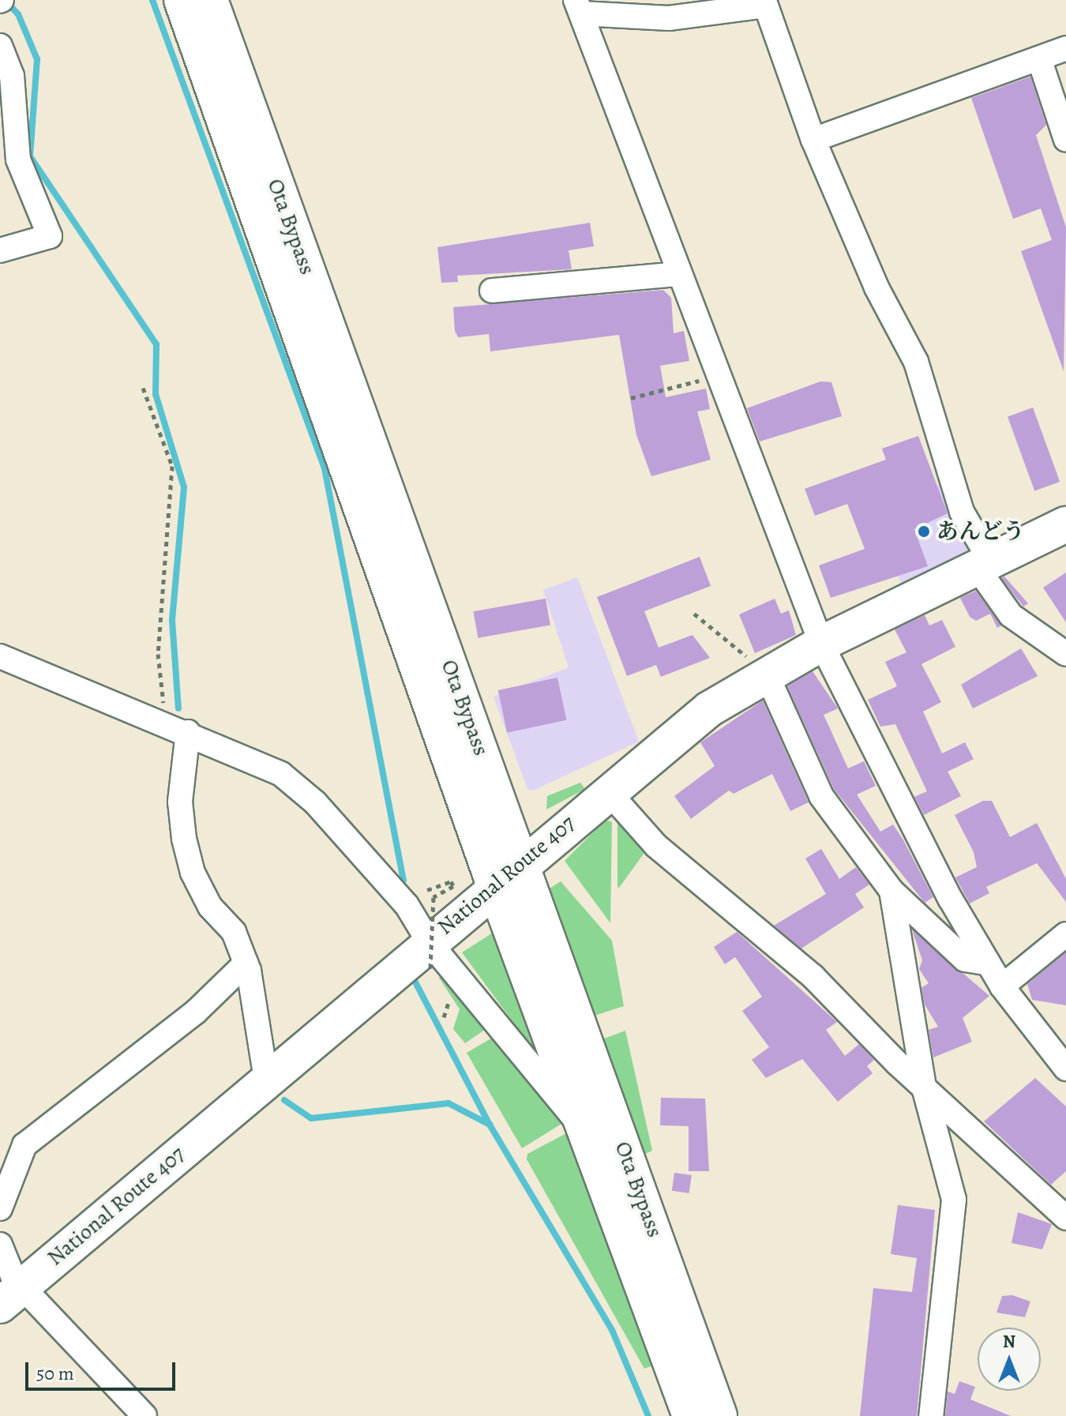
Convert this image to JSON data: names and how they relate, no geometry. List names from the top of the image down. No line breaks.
{"streets":{"highway":["Ota Bypass","National Route 407"]},"crossings":[["Ota Bypass","National Route 407"]],"places":["あんどう"],"scale_bar":"50 m","north":"top"}
